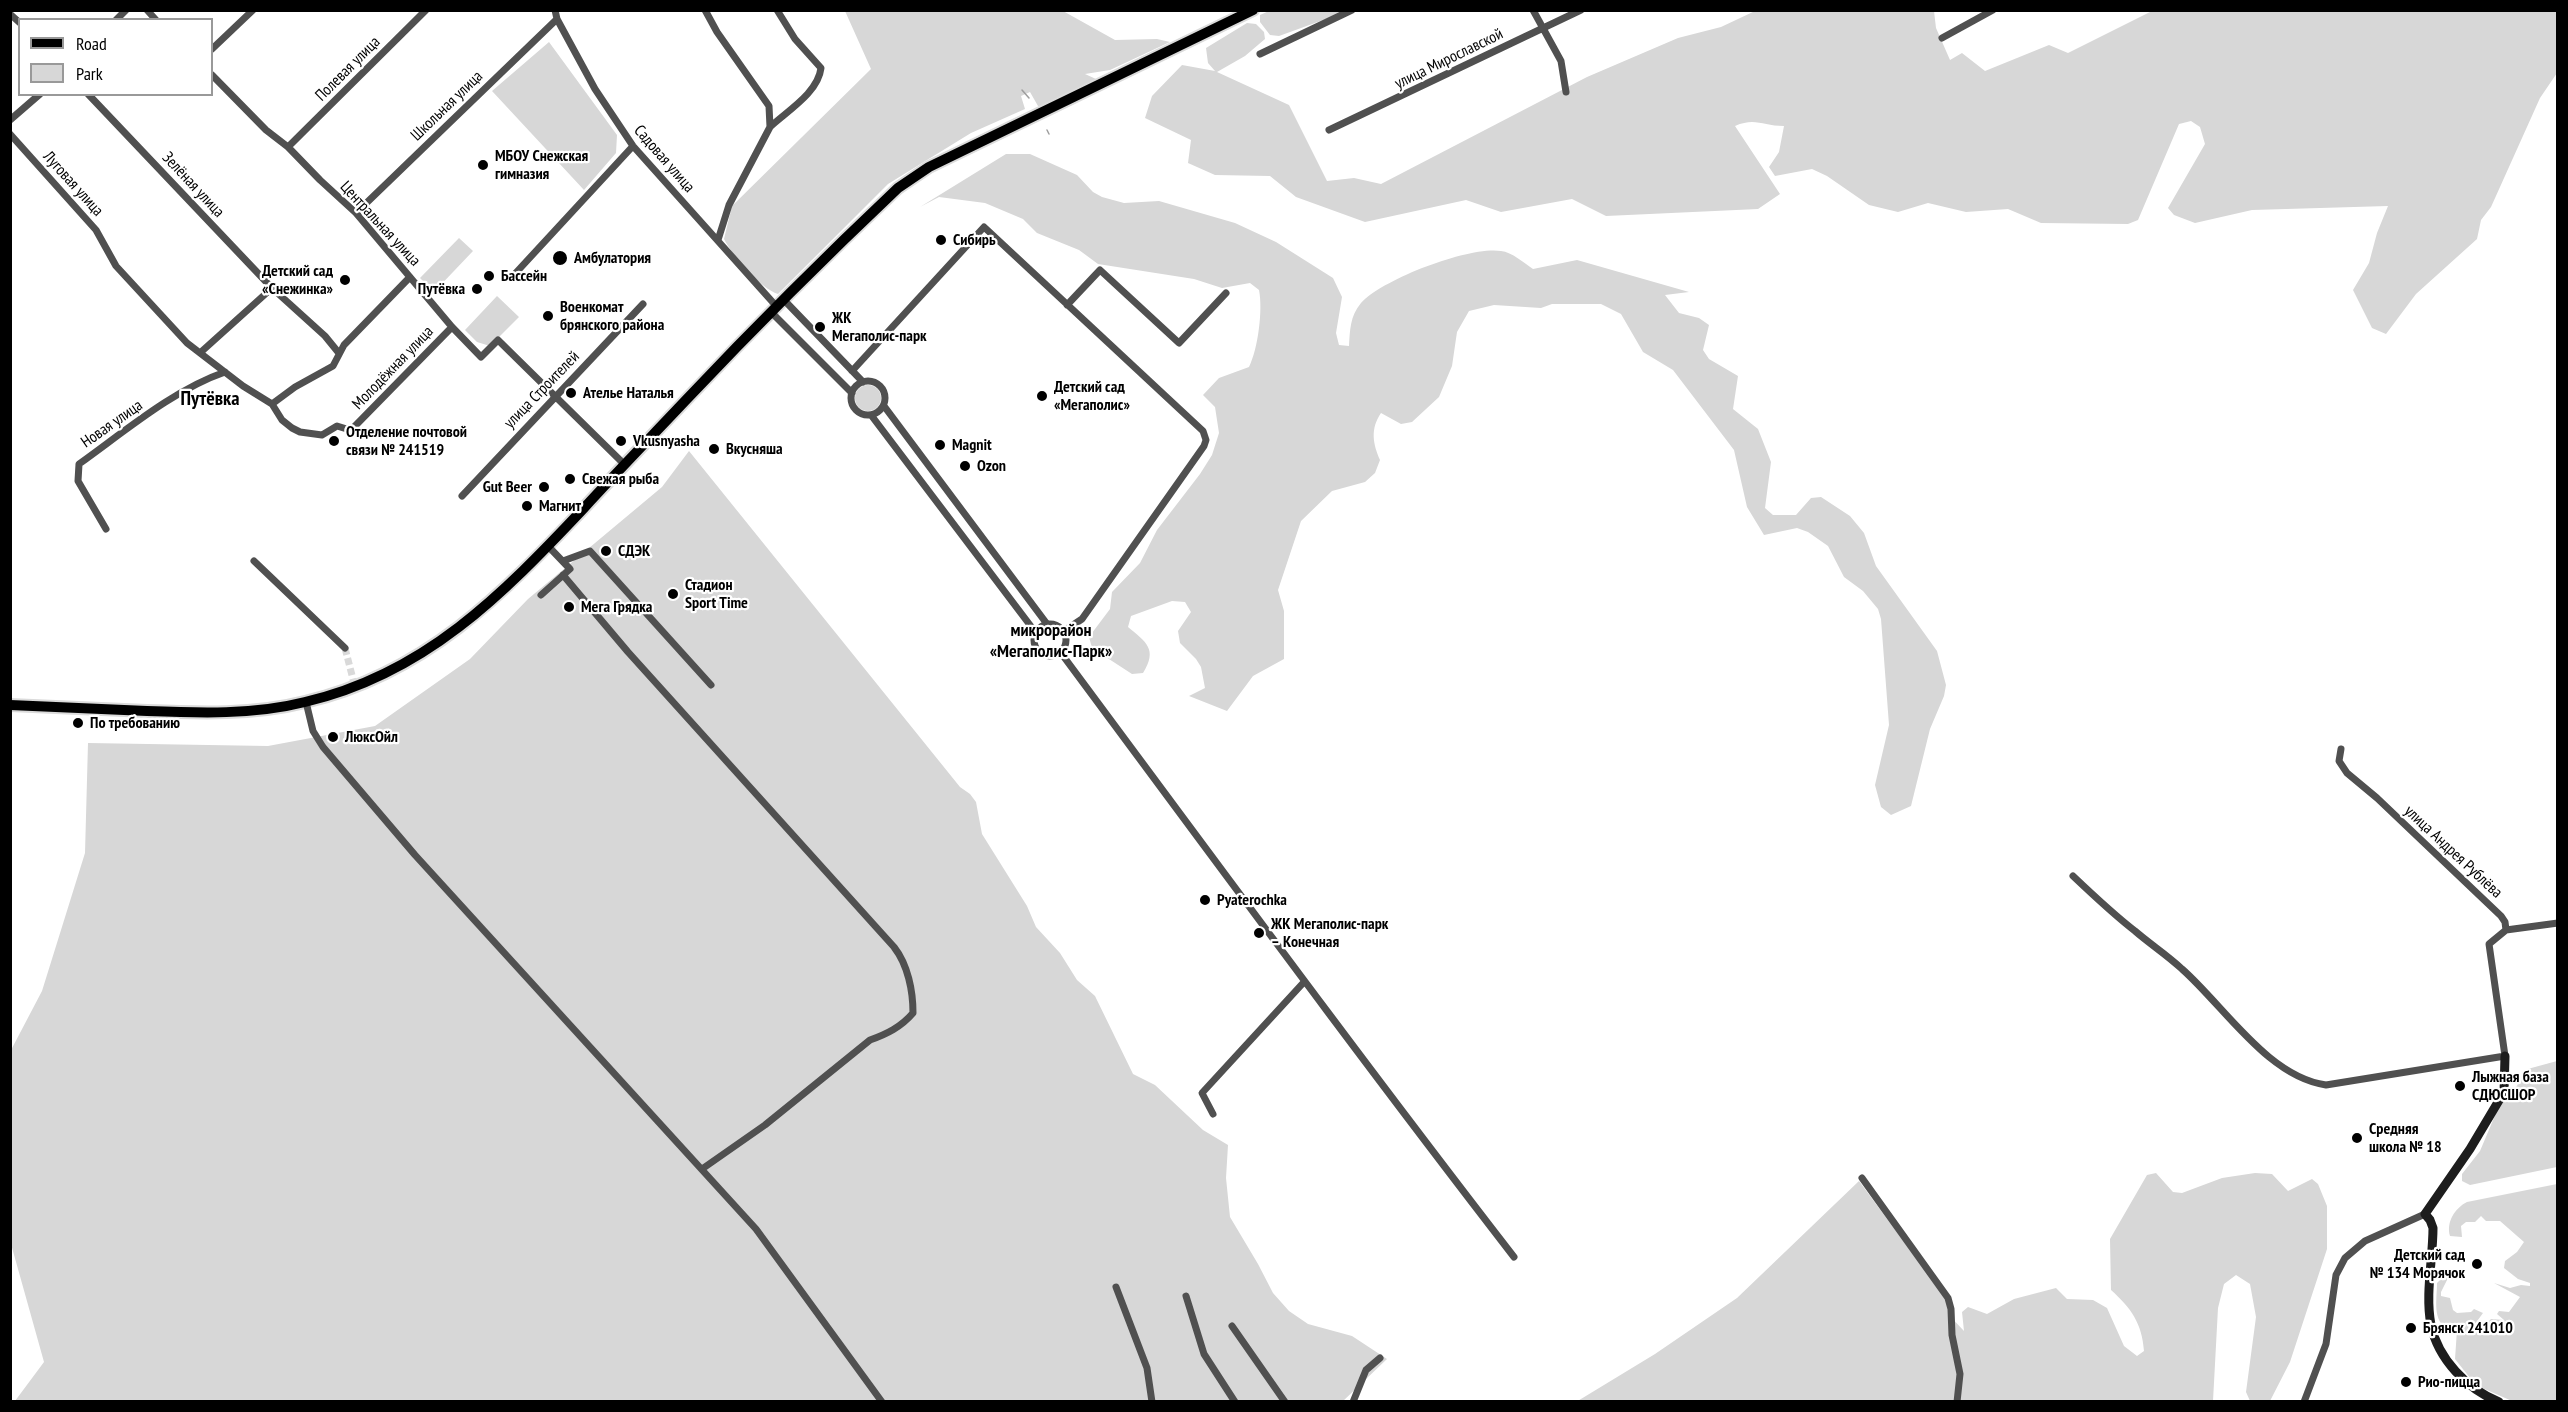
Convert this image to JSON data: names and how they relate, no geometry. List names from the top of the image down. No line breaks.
{"streets":{"street":["улица Мирославской","Полевая улица","Школьная улица","Садовая улица","Луговая улица","Зелёная улица","Центральная улица","Молодёжная улица","улица Строителей","Новая улица","улица Андрея Рублёва"]},"crossings":[["Полевая улица","Центральная улица"],["Школьная улица","Садовая улица"],["Школьная улица","Центральная улица"],["Луговая улица","Молодёжная улица"],["Луговая улица","Новая улица"],["Центральная улица","Молодёжная улица"],["Центральная улица","улица Строителей"]],"districts":["Путёвка","микрорайон «Мегаполис-Парк»"],"places":["МБОУ Снежская гимназия","Сибирь","Амбулатория","Бассейн","Детский сад «Снежинка»","Путёвка","Военкомат брянского района","ЖК Мегаполис-парк","Ателье Наталья","Детский сад «Мегаполис»","Отделение почтовой связи № 241519","Vkusnyasha","Magnit","Вкусняша","Ozon","Свежая рыба","Gut Beer","Магнит","СДЭК","Стадион Sport Time","Мега Грядка","По требованию","ЛюксОйл","Pyaterochka","ЖК Мегаполис-парк – Конечная","Лыжная база СДЮСШОР","Средняя школа № 18","Детский сад № 134 Морячок","Брянск 241010","Рио-пицца"],"legend":["Road","Park"]}
